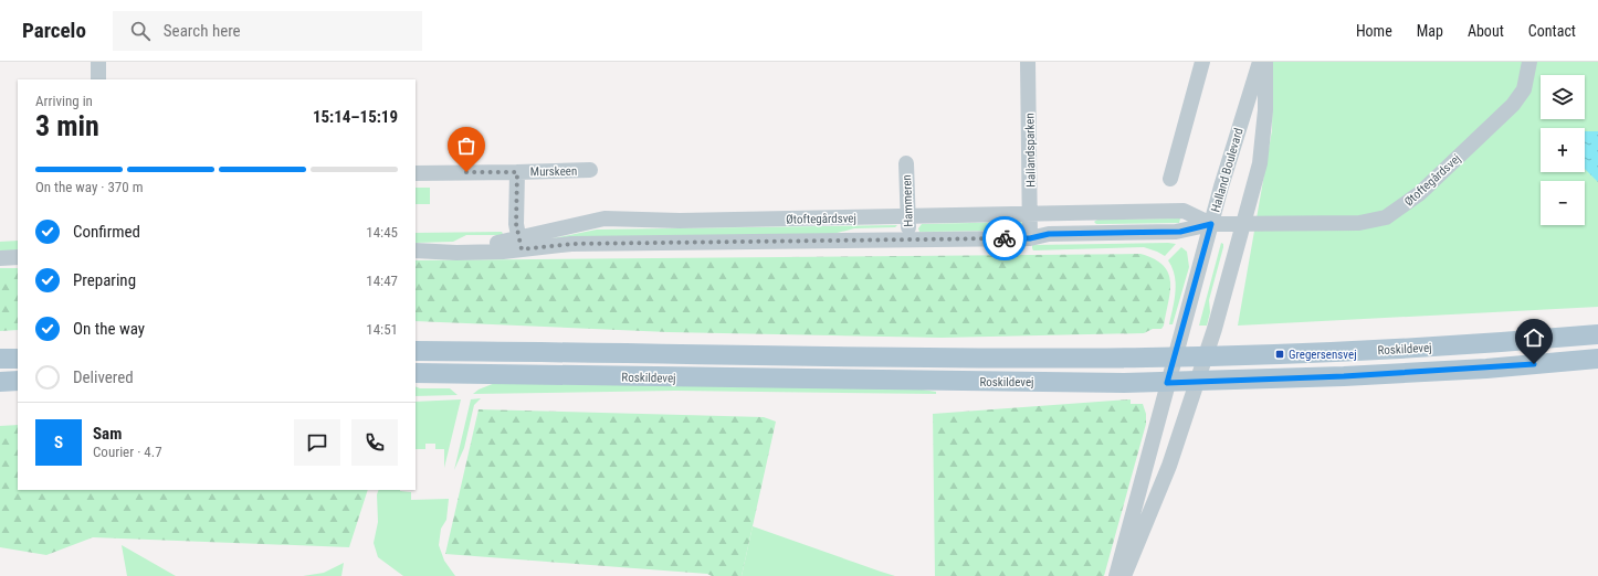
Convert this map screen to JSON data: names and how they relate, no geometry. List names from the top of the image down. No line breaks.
{"streets":{"main road":["Roskildevej"],"street":["Hallandsparken","Halland Boulevard","Murskeen","Øtoftegårdsvej","Hammeren"]},"crossings":[["Hallandsparken","Øtoftegårdsvej"],["Halland Boulevard","Øtoftegårdsvej"],["Halland Boulevard","Roskildevej"],["Murskeen","Øtoftegårdsvej"],["Øtoftegårdsvej","Hammeren"]],"places":{"transit":["Gregersensvej"]},"page":{"header":"Parcelo","search":"Search here","nav":["Home","Map","About","Contact"],"map_buttons":["+","−"],"heading":["3 min","Arriving in","15:14–15:19"],"panel":["Sam","Courier · 4.7"],"bar":"On the way · 370 m","list":[["Confirmed","14:45"],["Preparing","14:47"],["On the way","14:51"],"Delivered"],"round":"S"}}
